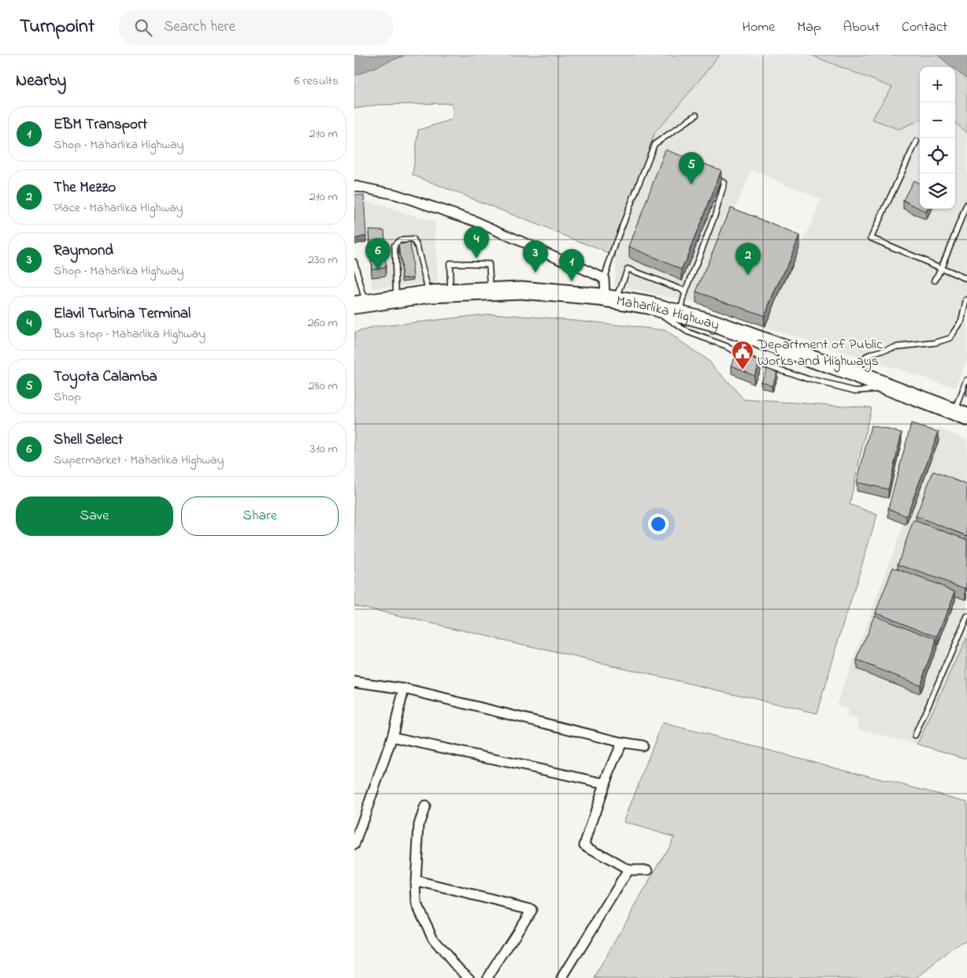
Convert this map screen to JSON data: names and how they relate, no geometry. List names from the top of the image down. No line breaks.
{"streets":{"highway":["Maharlika Highway"]},"places":{"public building":["Department of Public Works and Highways"]},"page":{"header":"Turnpoint","search":"Search here","nav":["Home","Map","About","Contact"],"heading":["Nearby","6 results"],"map_buttons":["+","−"],"list":[{"mark":"1","name":"EBM Transport","note":"Shop · Maharlika Highway","value":"210 m"},{"mark":"2","name":"The Mezzo","note":"Place · Maharlika Highway","value":"210 m"},{"mark":"3","name":"Raymond","note":"Shop · Maharlika Highway","value":"230 m"},{"mark":"4","name":"Elavil Turbina Terminal","note":"Bus stop · Maharlika Highway","value":"260 m"},{"mark":"5","name":"Toyota Calamba","note":"Shop","value":"280 m"},{"mark":"6","name":"Shell Select","note":"Supermarket · Maharlika Highway","value":"310 m"}],"pins":["5","4","6","3","2","1"],"buttons":["Save","Share"]}}
